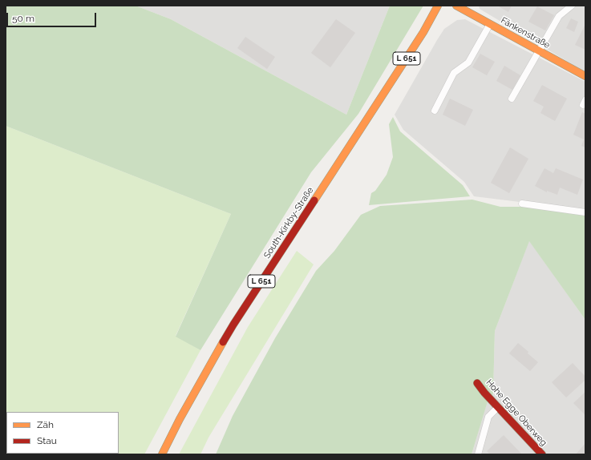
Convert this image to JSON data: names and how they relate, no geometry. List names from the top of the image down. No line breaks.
{"streets":{"main road":["Fänkenstraße","L 651","South-Kirkby-Straße","Hohe Egge Oberweg"]},"legend":["Zäh","Stau"],"scale_bar":"50 m"}
